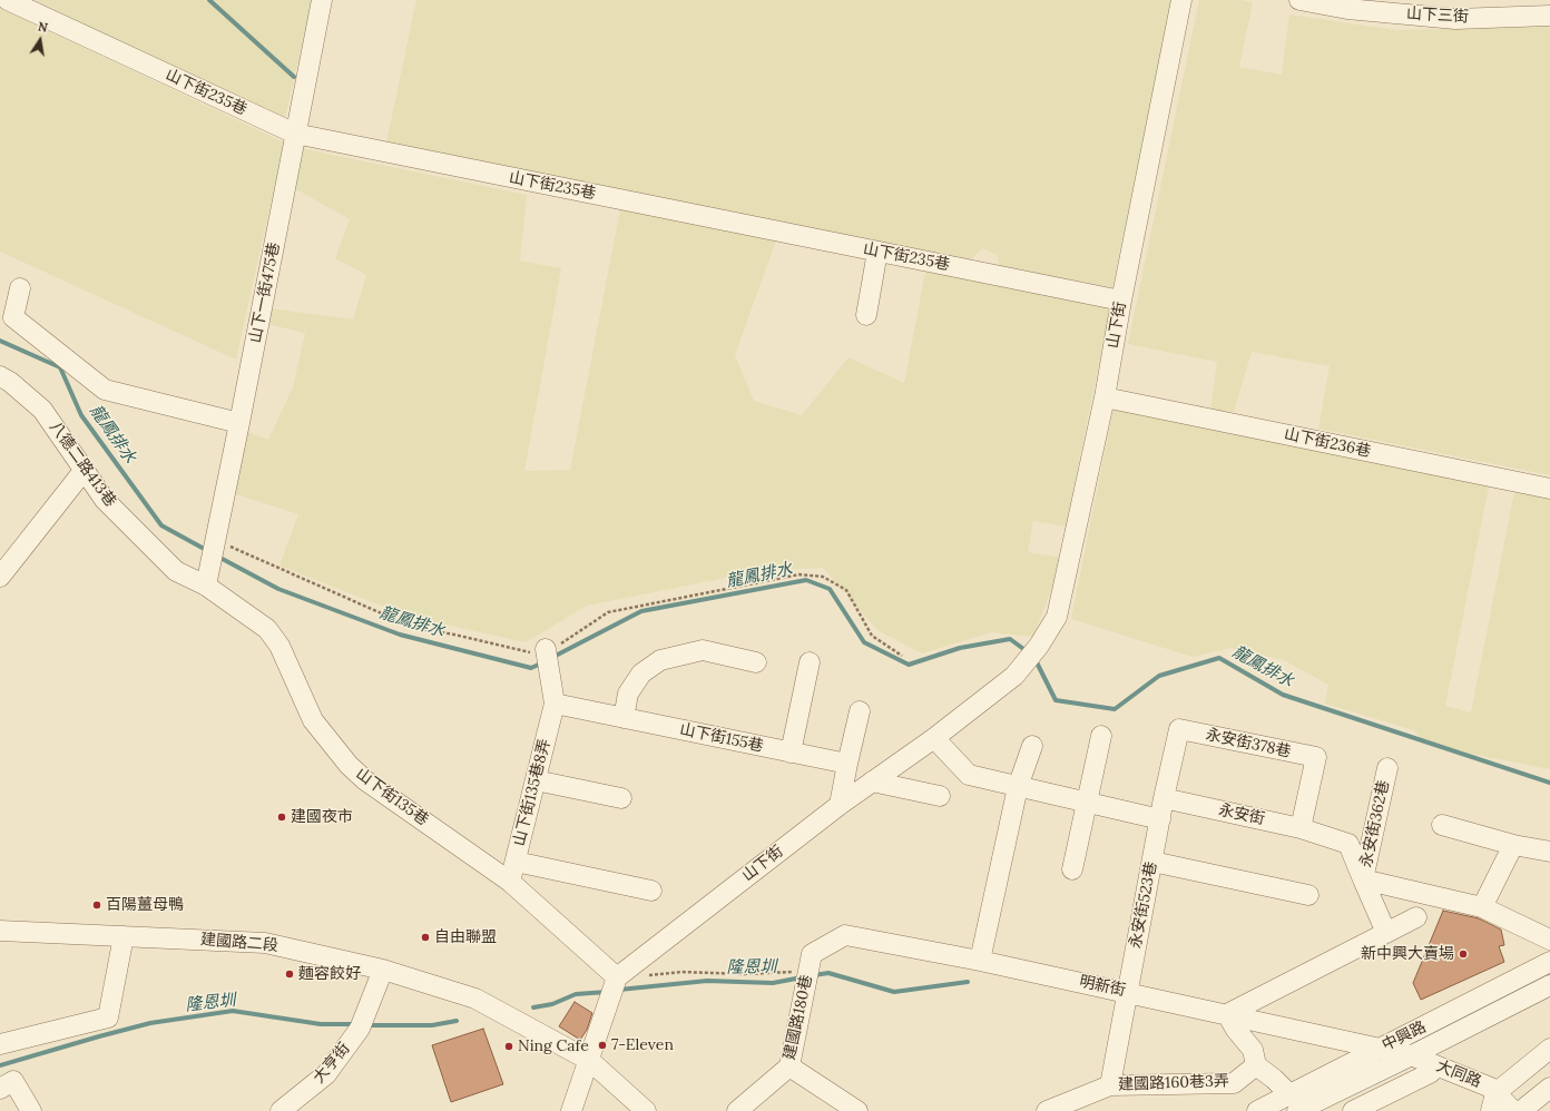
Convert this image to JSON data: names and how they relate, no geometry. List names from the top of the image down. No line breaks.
{"streets":{"street":["山下三街","山下街235巷","山下一街475巷","山下街","山下街236巷","八德二路413巷","山下街155巷","永安街378巷","山下街135巷8弄","山下街135巷","永安街","永安街362巷","永安街523巷","建國路二段","明新街","建國路180巷","中興路","大亨街","大同路","建國路160巷3弄"]},"crossings":[["山下街235巷","山下一街475巷"],["山下街235巷","山下街"],["山下一街475巷","八德二路413巷"],["山下一街475巷","山下街135巷"],["山下街","山下街236巷"],["山下街","山下街135巷"],["八德二路413巷","山下街135巷"],["山下街155巷","山下街135巷8弄"],["永安街378巷","永安街"],["山下街135巷8弄","山下街135巷"],["永安街","永安街362巷"],["永安街523巷","明新街"],["永安街523巷","建國路160巷3弄"],["建國路二段","大亨街"],["明新街","建國路180巷"],["明新街","中興路"],["明新街","大同路"],["中興路","大同路"]],"water":["龍鳳排水","隆恩圳"],"places":["建國夜市","百陽薑母鴨","自由聯盟","新中興大賣場","麵容餃好","7-Eleven","Ning Cafe"],"north":"top"}
